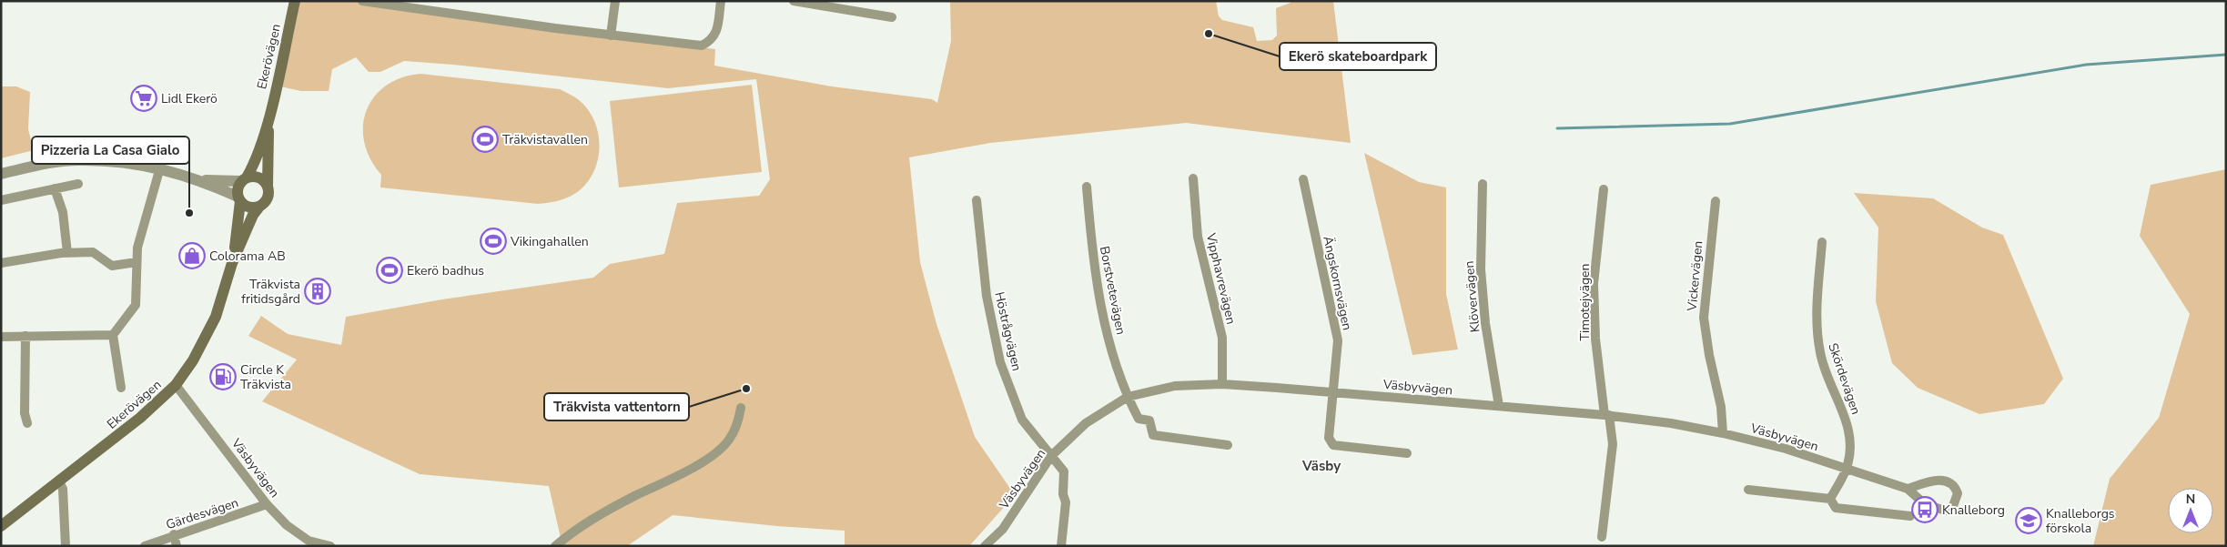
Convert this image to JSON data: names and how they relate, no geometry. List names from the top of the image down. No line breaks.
{"streets":{"main road":["Ekerövägen"],"street":["Vickervägen","Vipphavrevägen","Ängskornsvägen","Borstvetevägen","Klövervägen","Timotejvägen","Höstrågvägen","Skördevägen","Väsbyvägen","Gärdesvägen"]},"crossings":[["Ekerövägen","Väsbyvägen"],["Vickervägen","Väsbyvägen"],["Vipphavrevägen","Väsbyvägen"],["Ängskornsvägen","Väsbyvägen"],["Borstvetevägen","Väsbyvägen"],["Klövervägen","Väsbyvägen"],["Timotejvägen","Väsbyvägen"],["Höstrågvägen","Väsbyvägen"],["Skördevägen","Väsbyvägen"],["Väsbyvägen","Gärdesvägen"]],"districts":["Väsby"],"places":{"other":["Ekerö skateboardpark","Pizzeria La Casa Gialo","Träkvista vattentorn"],"supermarket":["Lidl Ekerö"],"sports":["Träkvistavallen","Vikingahallen","Ekerö badhus"],"shop":["Colorama AB"],"building":["Träkvista fritidsgård"],"fuel station":["Circle K Träkvista"],"bus stop":["Knalleborg"],"school or university":["Knalleborgs förskola"]},"north":"top"}
